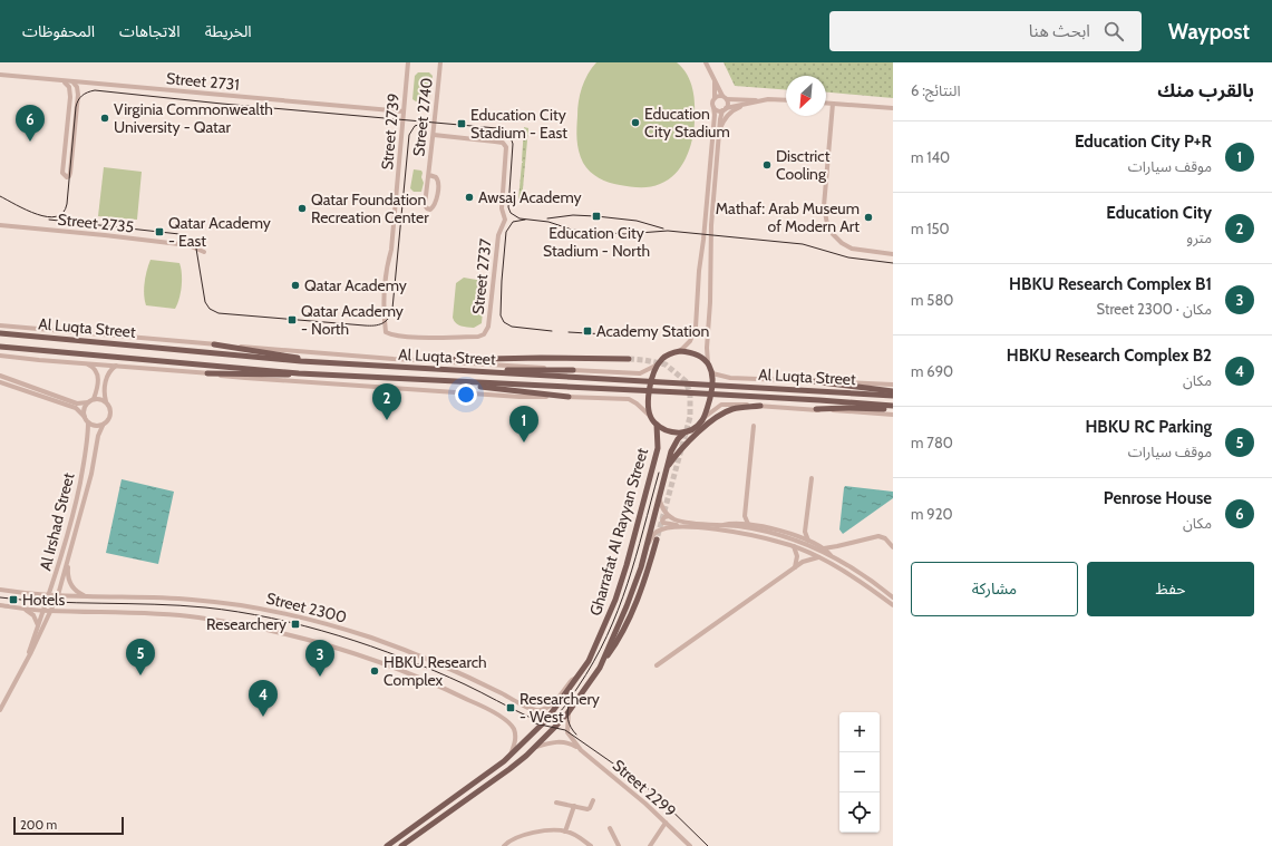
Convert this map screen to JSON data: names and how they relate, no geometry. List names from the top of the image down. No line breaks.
{"streets":{"main road":["Al Luqta Street","Gharrafat Al Rayyan Street"],"street":["Street 2731","Street 2740","Street 2739","Street 2735","Street 2737","Al Irshad Street","Street 2300","Street 2299"]},"crossings":[["Street 2731","Street 2739"],["Street 2740","Street 2737"],["Street 2739","Street 2737"],["Al Irshad Street","Street 2300"],["Gharrafat Al Rayyan Street","Street 2300"],["Gharrafat Al Rayyan Street","Street 2299"]],"places":{"other":["Virginia Commonwealth University - Qatar","Education City Stadium","Disctrict Cooling","Awsaj Academy","Qatar Foundation Recreation Center","Mathaf: Arab Museum of Modern Art","Qatar Academy","HBKU Research Complex"],"transit":["Education City Stadium - East","Education City Stadium - North","Qatar Academy - East","Qatar Academy - North","Academy Station","Hotels","Researchery","Researchery - West"]},"scale_bar":"200 m","north":"bottom left","page":{"header":"Waypost","search":"ابحث هنا","nav":["الخريطة","الاتجاهات","المحفوظات"],"heading":["بالقرب منك","النتائج: 6"],"pins":["6","2","1","5","3","4"],"list":[{"mark":"1","name":"Education City P+R","note":"موقف سيارات","value":"140 m"},{"mark":"2","name":"Education City","note":"مترو","value":"150 m"},{"mark":"3","name":"HBKU Research Complex B1","note":"مكان · Street 2300","value":"580 m"},{"mark":"4","name":"HBKU Research Complex B2","note":"مكان","value":"690 m"},{"mark":"5","name":"HBKU RC Parking","note":"موقف سيارات","value":"780 m"},{"mark":"6","name":"Penrose House","note":"مكان","value":"920 m"}],"buttons":["حفظ","مشاركة"],"map_buttons":["+","−"],"scale":"200 m"}}
